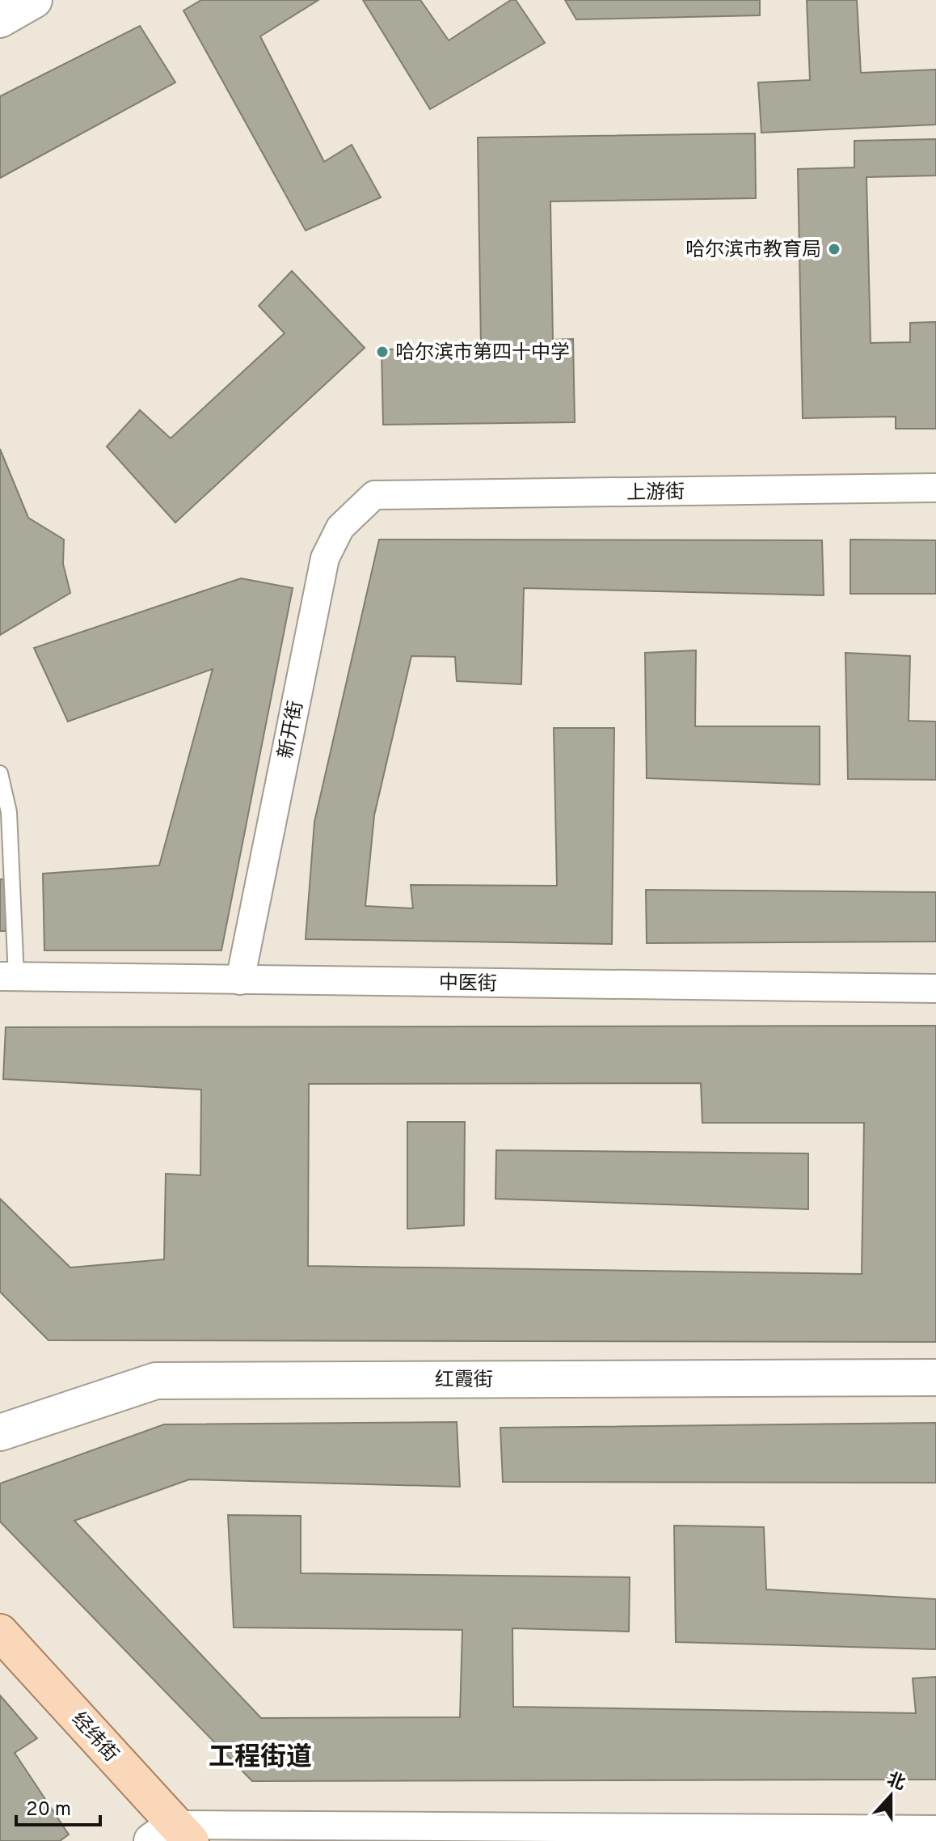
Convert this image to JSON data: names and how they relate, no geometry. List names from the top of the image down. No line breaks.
{"streets":{"main road":["红霞街","经纬街"],"street":["上游街","新开街","中医街"]},"crossings":[["上游街","新开街"],["新开街","中医街"]],"districts":["工程街道"],"places":["哈尔滨市教育局","哈尔滨市第四十中学"],"scale_bar":"20 m","north":"top"}
